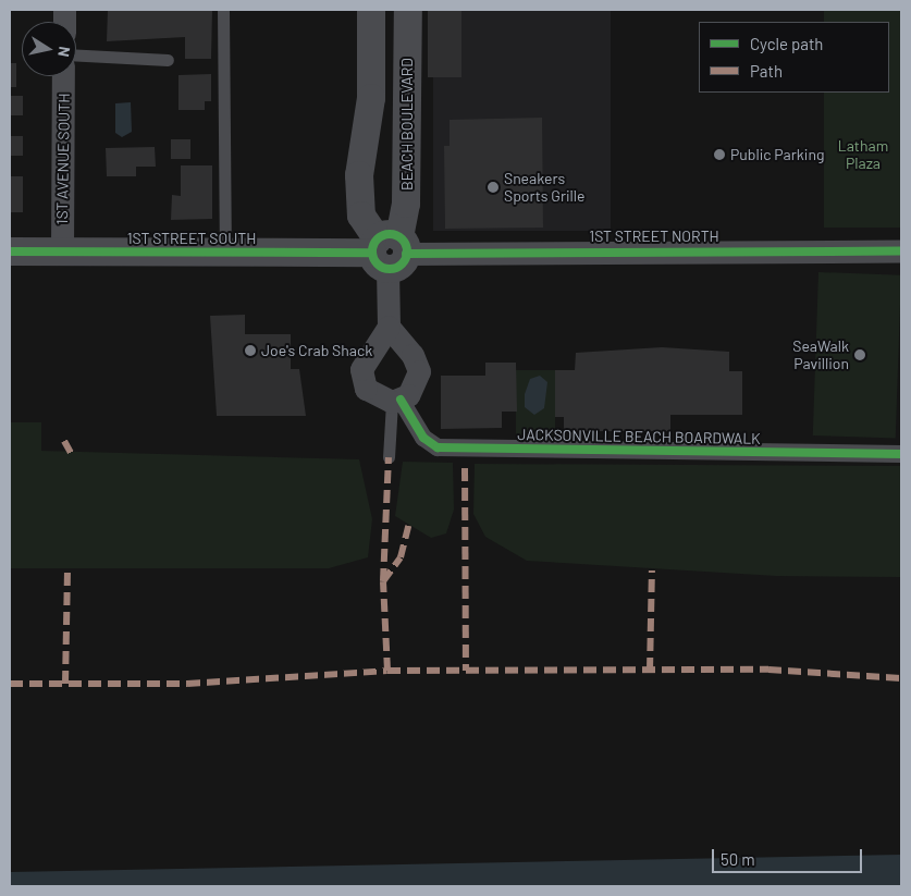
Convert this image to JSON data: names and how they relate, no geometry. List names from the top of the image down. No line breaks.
{"streets":{"street":["BEACH BOULEVARD","1ST AVENUE SOUTH","1ST STREET NORTH","1ST STREET SOUTH","JACKSONVILLE BEACH BOARDWALK"]},"crossings":[["BEACH BOULEVARD","1ST STREET NORTH"],["BEACH BOULEVARD","1ST STREET SOUTH"],["1ST AVENUE SOUTH","1ST STREET SOUTH"],["1ST STREET NORTH","1ST STREET SOUTH"]],"parks":["Latham Plaza"],"places":["Public Parking","Sneakers Sports Grille","Joe's Crab Shack","SeaWalk Pavillion"],"legend":["Cycle path","Path"],"scale_bar":"50 m","north":"right"}
